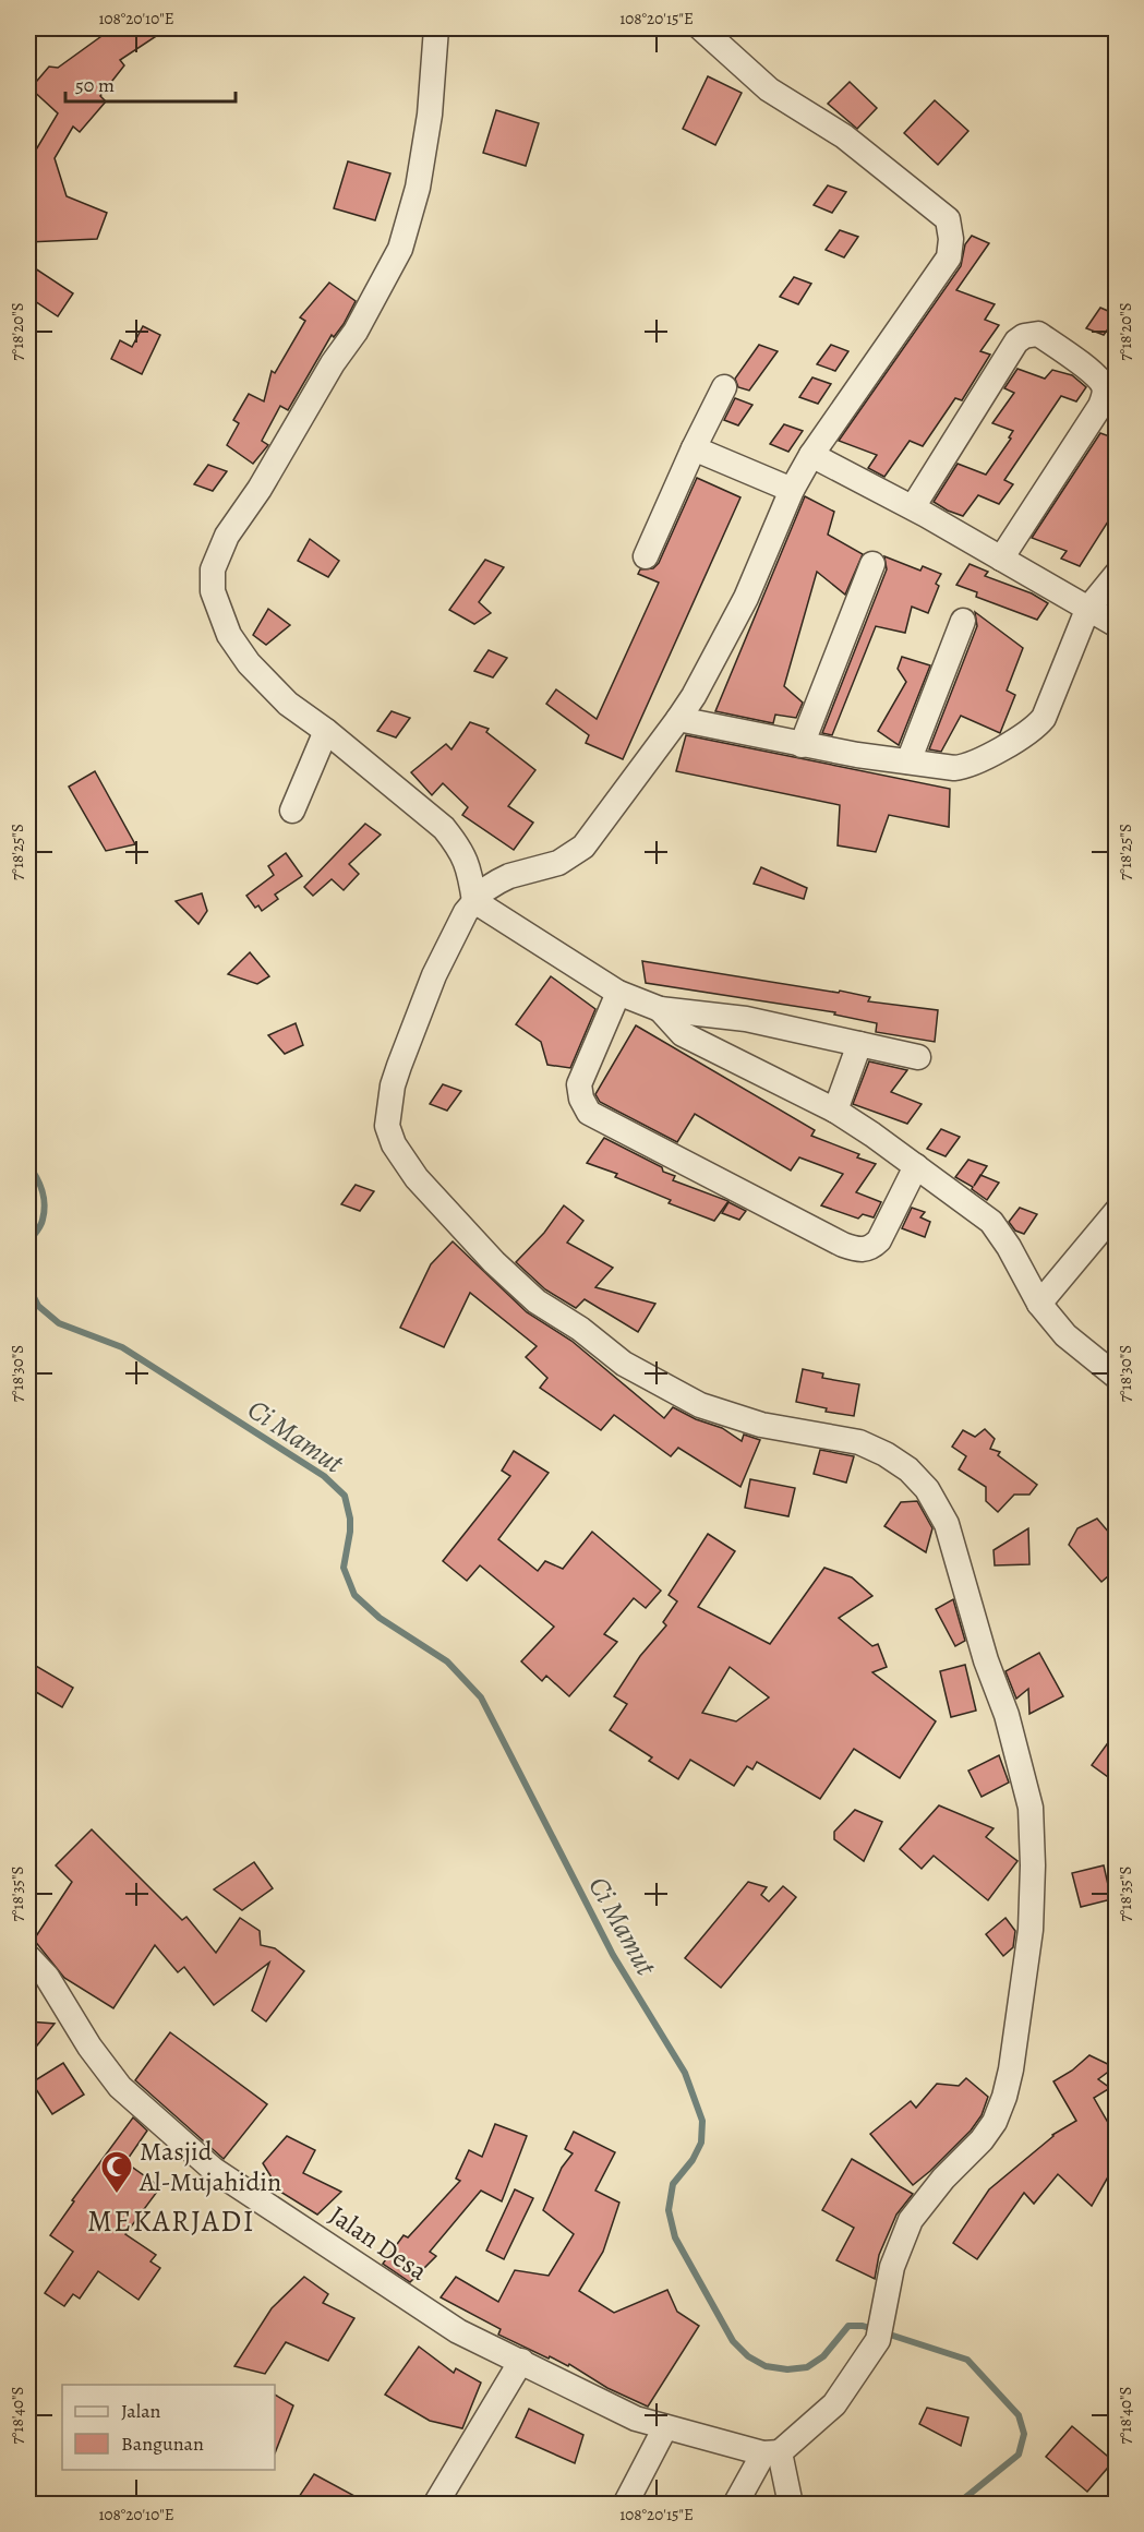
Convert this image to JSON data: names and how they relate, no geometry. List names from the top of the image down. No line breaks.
{"streets":{"street":["Jalan Desa"]},"districts":["MEKARJADI"],"water":["Ci Mamut"],"places":{"mosque":["Masjid Al-Mujahidin"]},"legend":["Jalan","Bangunan"],"scale_bar":"50 m","coordinates":["108°20'10\"E","108°20'15\"E","7°18'20\"S","7°18'25\"S","7°18'30\"S","7°18'35\"S","7°18'40\"S"]}
